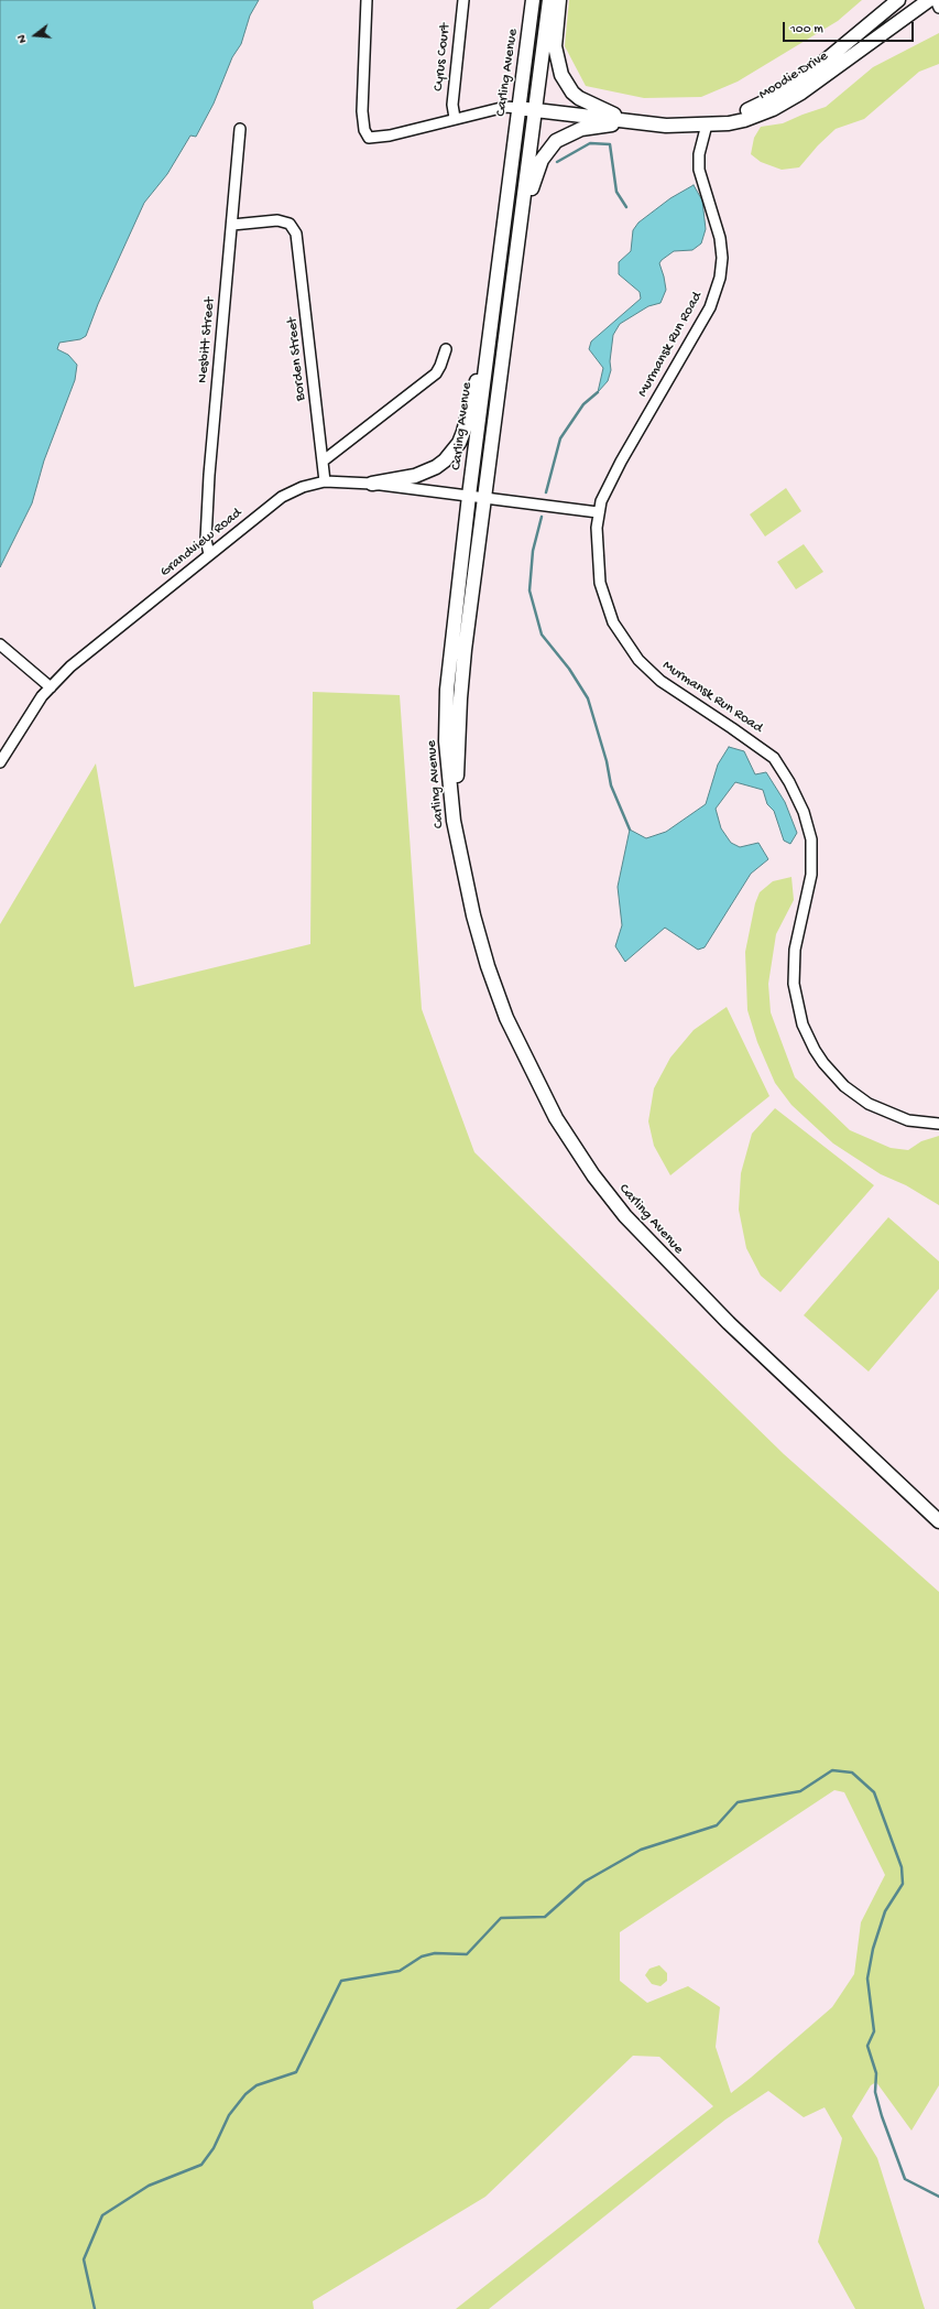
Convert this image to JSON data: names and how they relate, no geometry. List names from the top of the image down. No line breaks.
{"streets":{"main road":["Carling Avenue","Moodie Drive"],"street":["Cyrus Court","Nesbitt Street","Murmansk Run Road","Borden Street","Grandview Road"]},"crossings":[["Carling Avenue","Moodie Drive"],["Carling Avenue","Grandview Road"],["Moodie Drive","Murmansk Run Road"],["Nesbitt Street","Borden Street"],["Nesbitt Street","Grandview Road"],["Murmansk Run Road","Grandview Road"],["Borden Street","Grandview Road"]],"scale_bar":"100 m","north":"left"}
